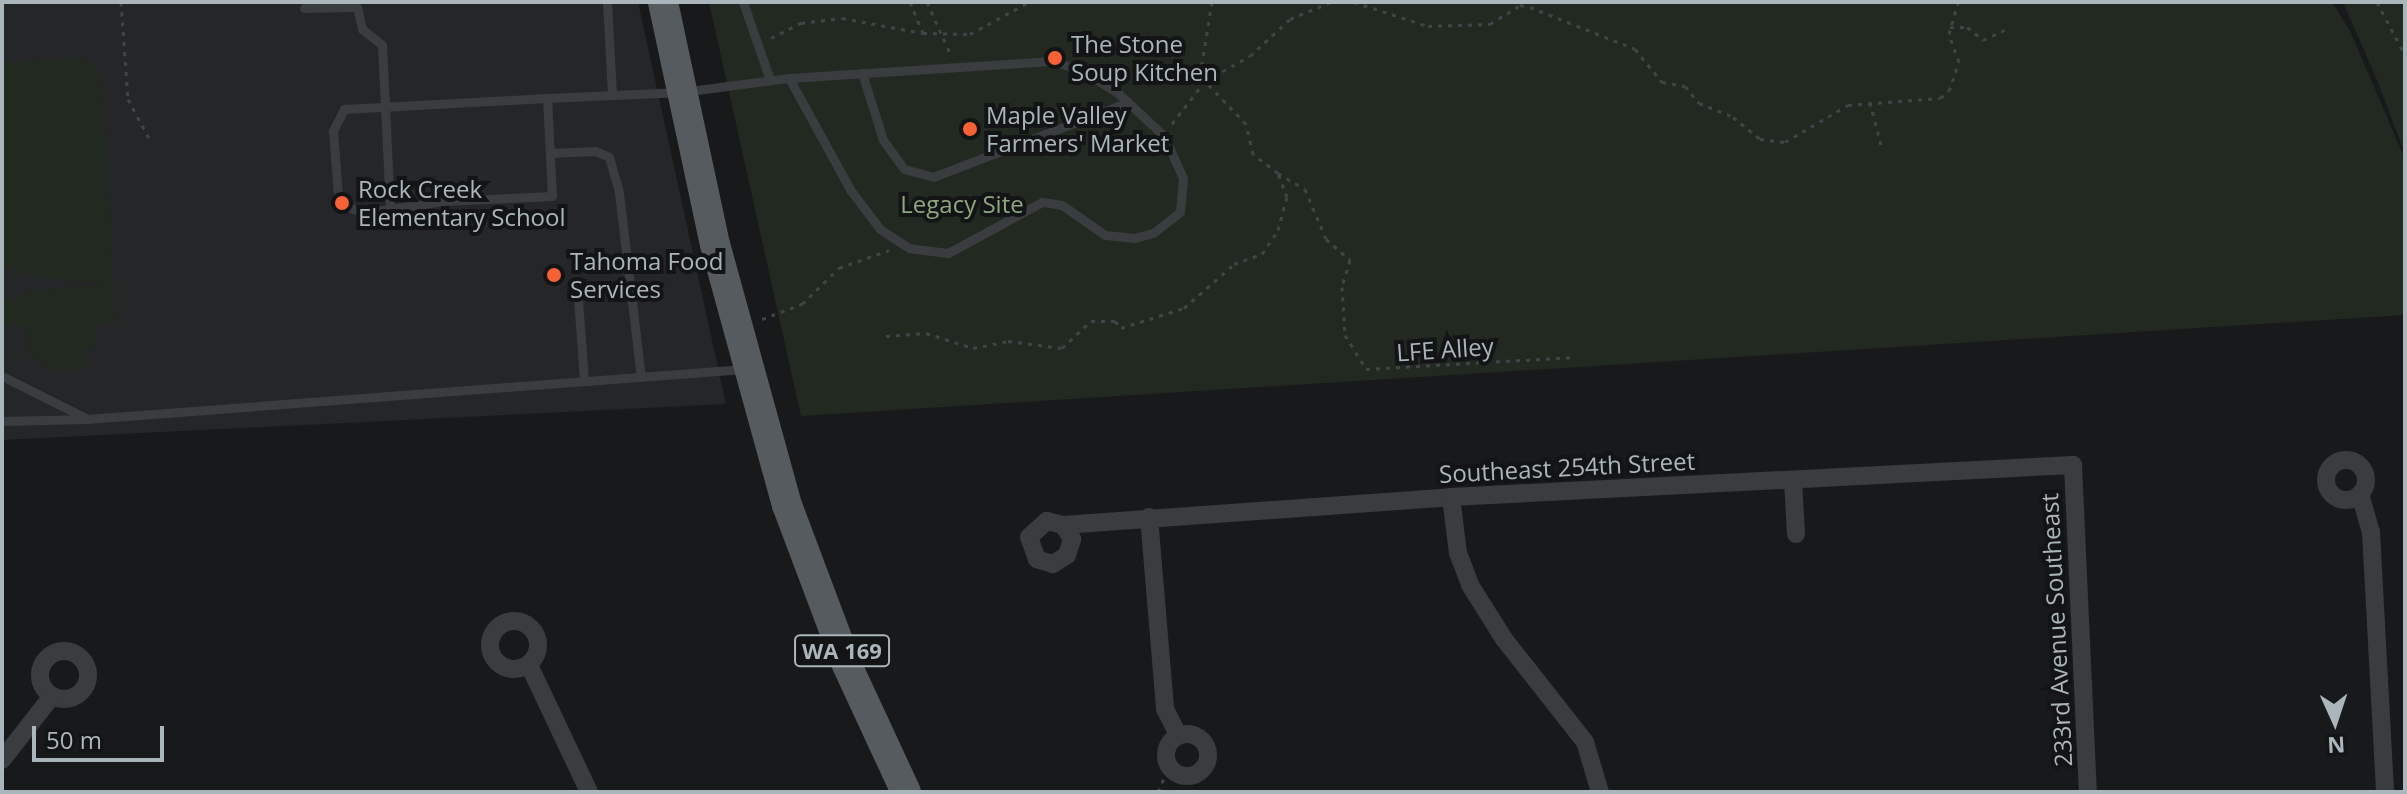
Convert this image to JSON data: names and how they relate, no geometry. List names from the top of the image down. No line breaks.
{"streets":{"main road":["WA 169"],"street":["Southeast 254th Street","233rd Avenue Southeast"],"path":["LFE Alley"]},"crossings":[["Southeast 254th Street","233rd Avenue Southeast"]],"parks":["Legacy Site"],"places":["The Stone Soup Kitchen","Maple Valley Farmers' Market","Rock Creek Elementary School","Tahoma Food Services"],"scale_bar":"50 m","north":"bottom"}
